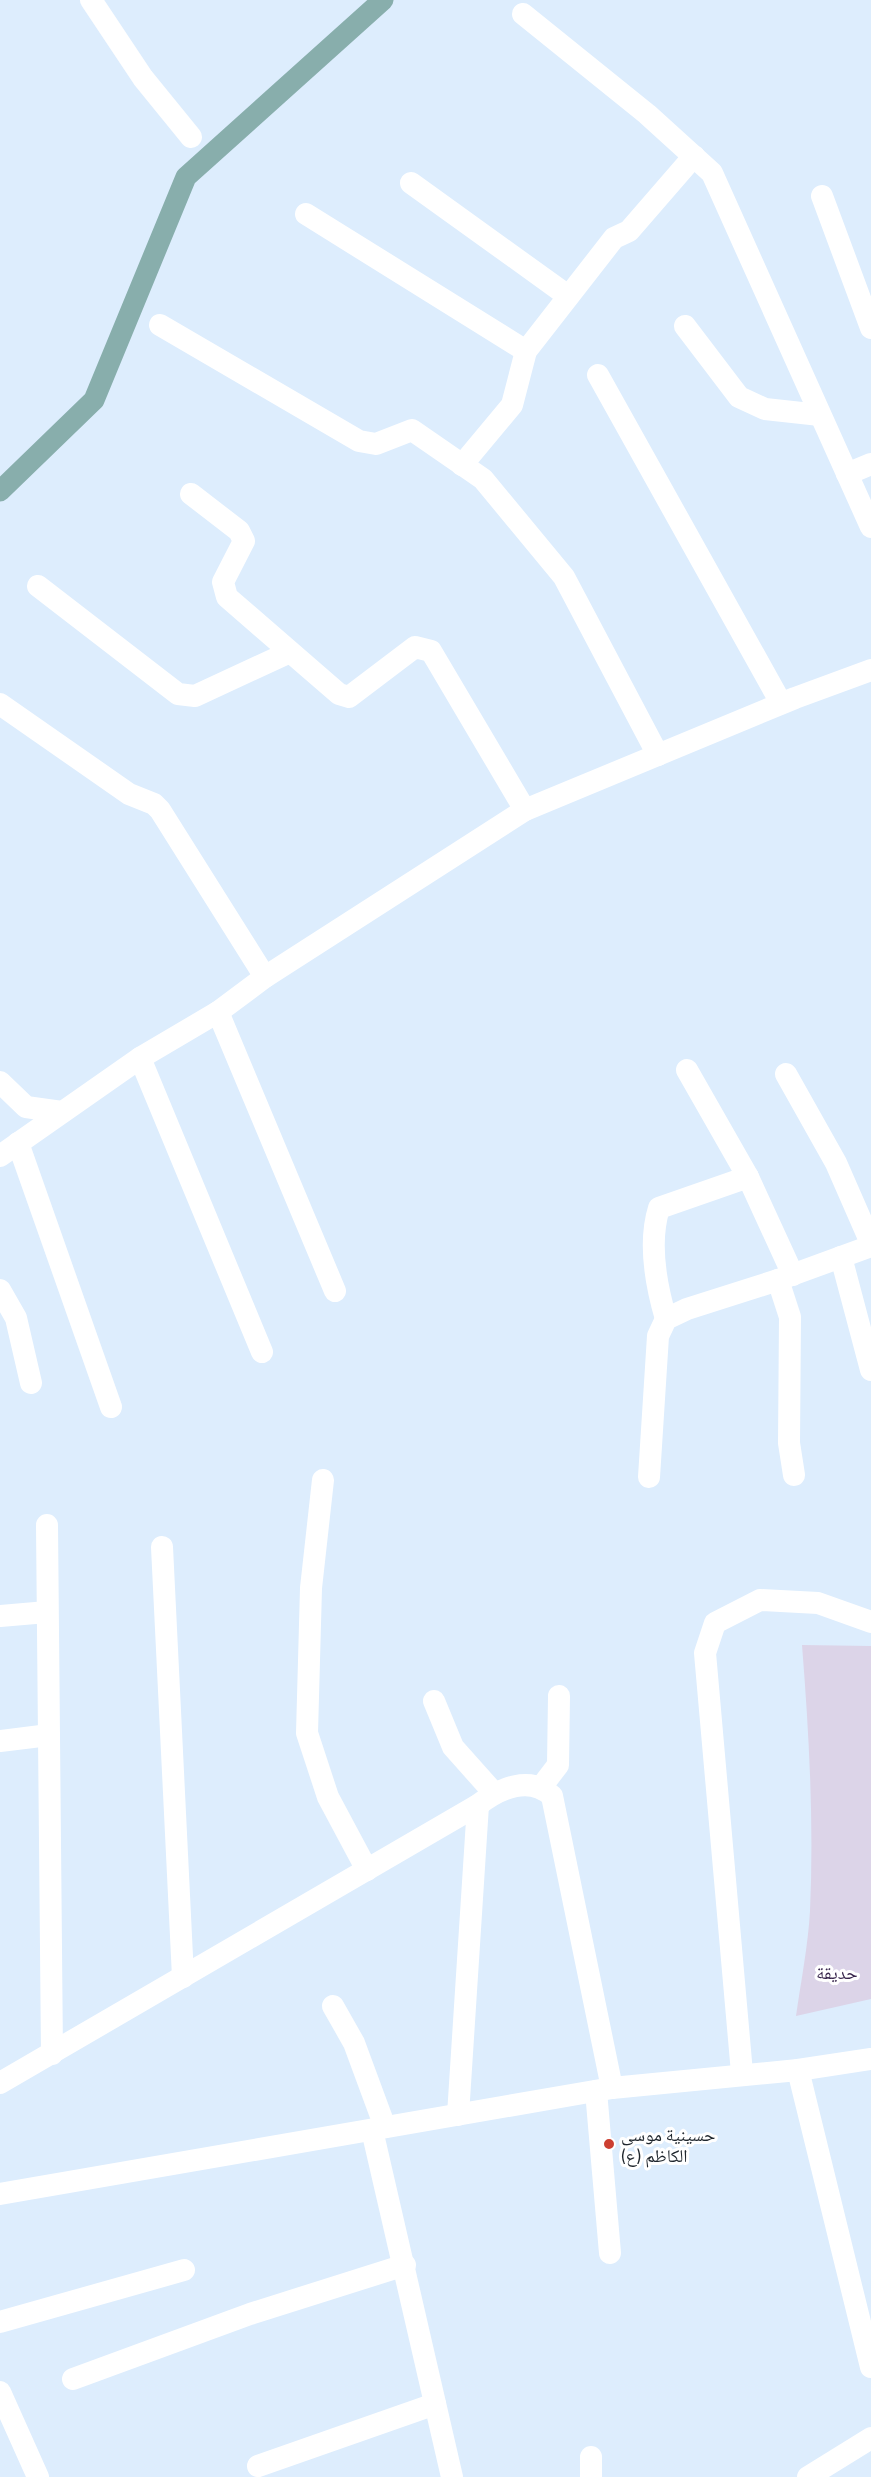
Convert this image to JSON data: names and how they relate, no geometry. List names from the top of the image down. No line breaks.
{"parks":["حديقة"],"places":["حسينية موسى الكاظم (ع)"]}
